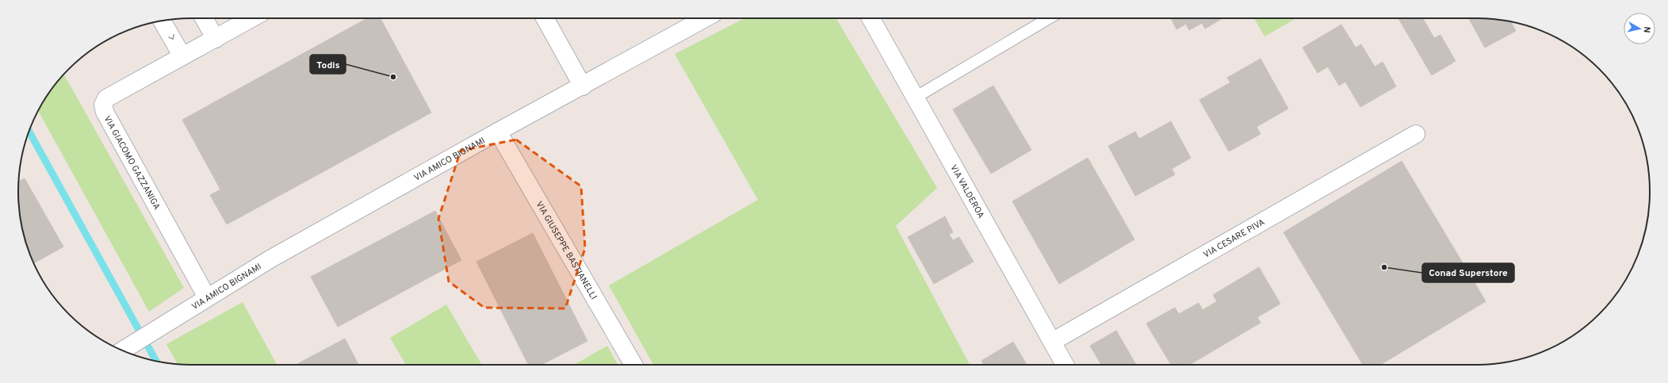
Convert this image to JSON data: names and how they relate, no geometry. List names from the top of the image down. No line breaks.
{"streets":{"street":["VIA AMICO BIGNAMI","VIA GIACOMO GAZZANIGA","VIA VALDEROA","VIA CESARE PIVA","VIA GIUSEPPE BASTIANELLI"]},"crossings":[["VIA AMICO BIGNAMI","VIA GIACOMO GAZZANIGA"],["VIA AMICO BIGNAMI","VIA GIUSEPPE BASTIANELLI"],["VIA VALDEROA","VIA CESARE PIVA"]],"places":["Todis","Conad Superstore"],"north":"right"}
